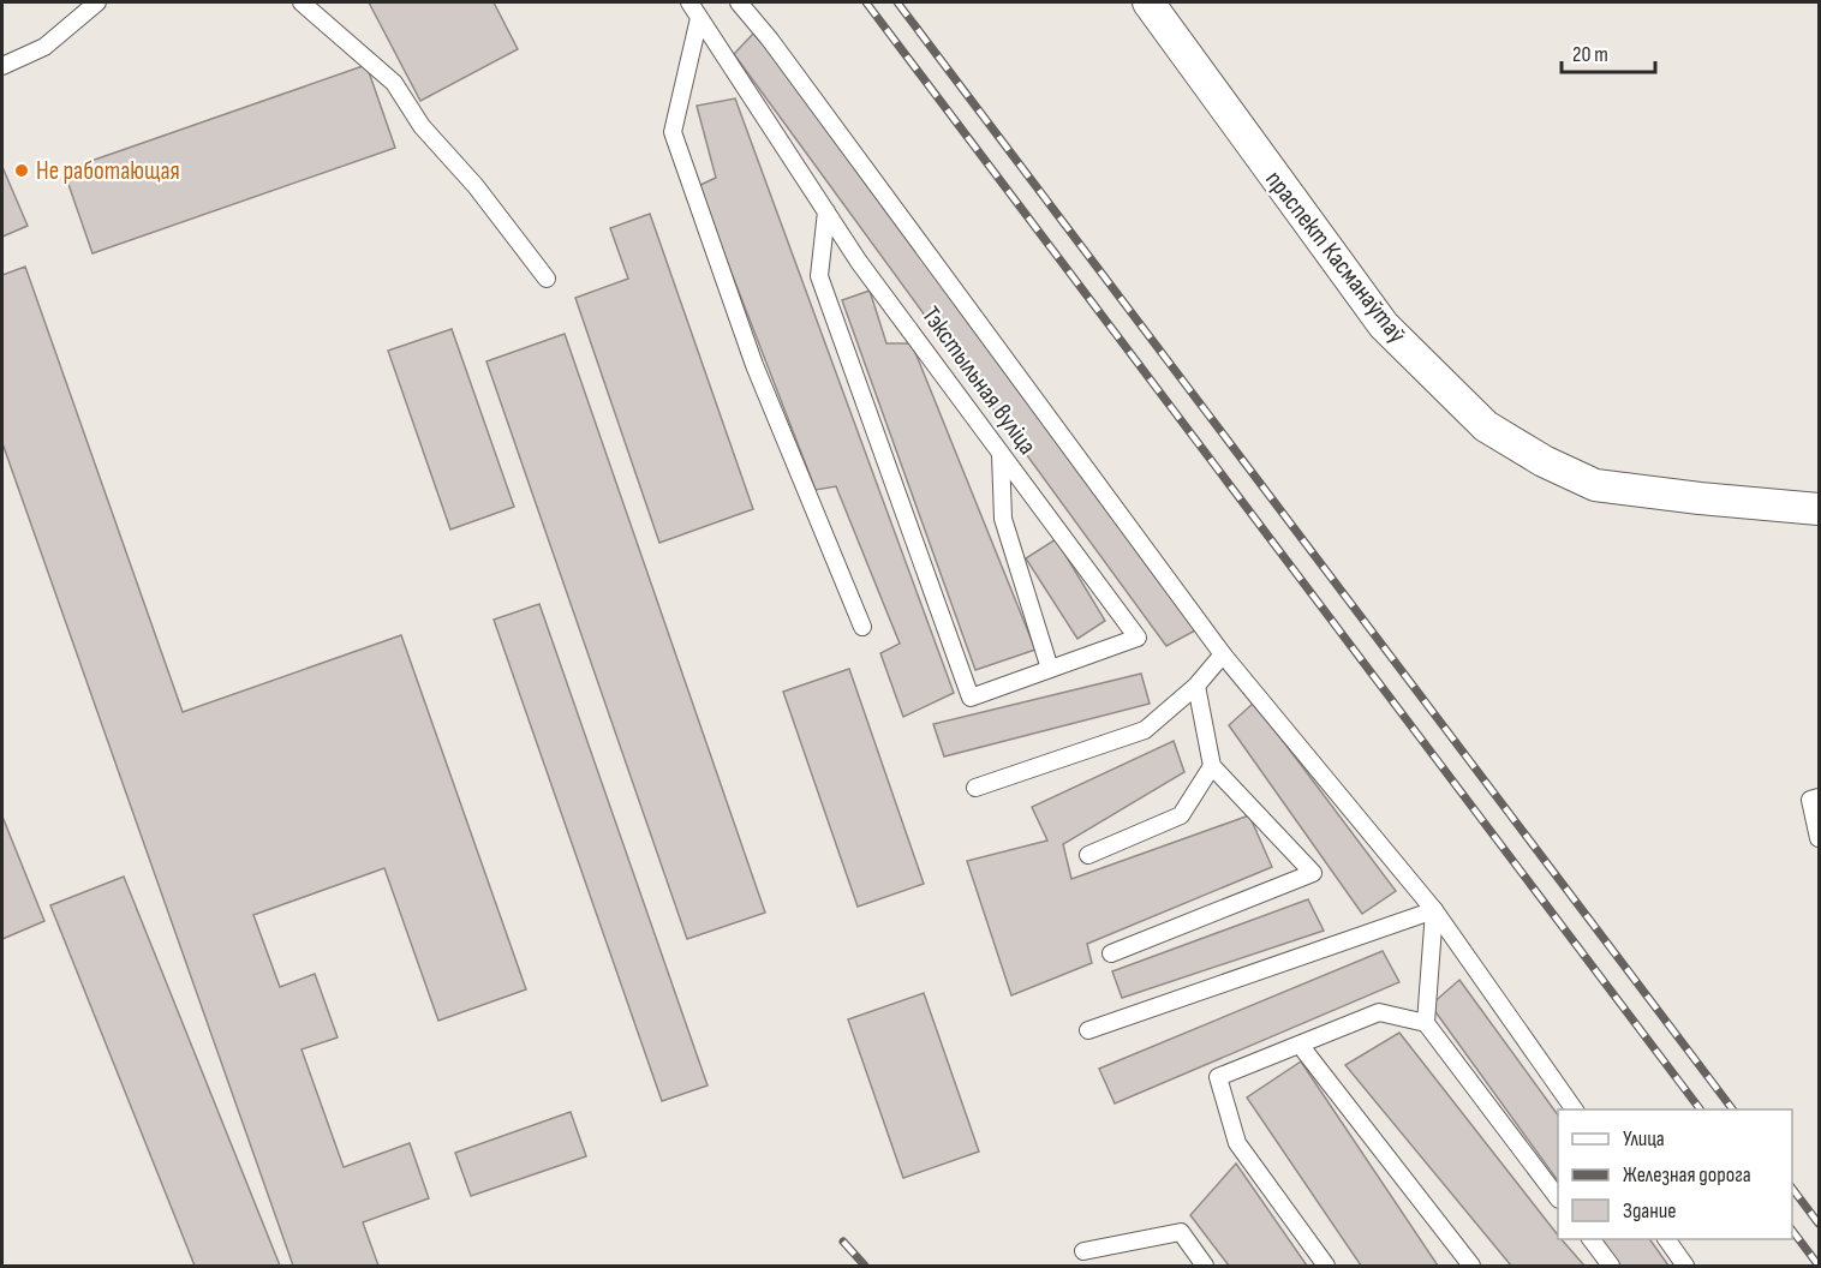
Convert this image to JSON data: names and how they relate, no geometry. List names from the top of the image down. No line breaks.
{"streets":{"street":["праспект Касманаўтаў"],"lane":["Тэкстыльная вуліца"]},"places":["Не работающая"],"legend":["Улица","Железная дорога","Здание"],"scale_bar":"20 m"}
